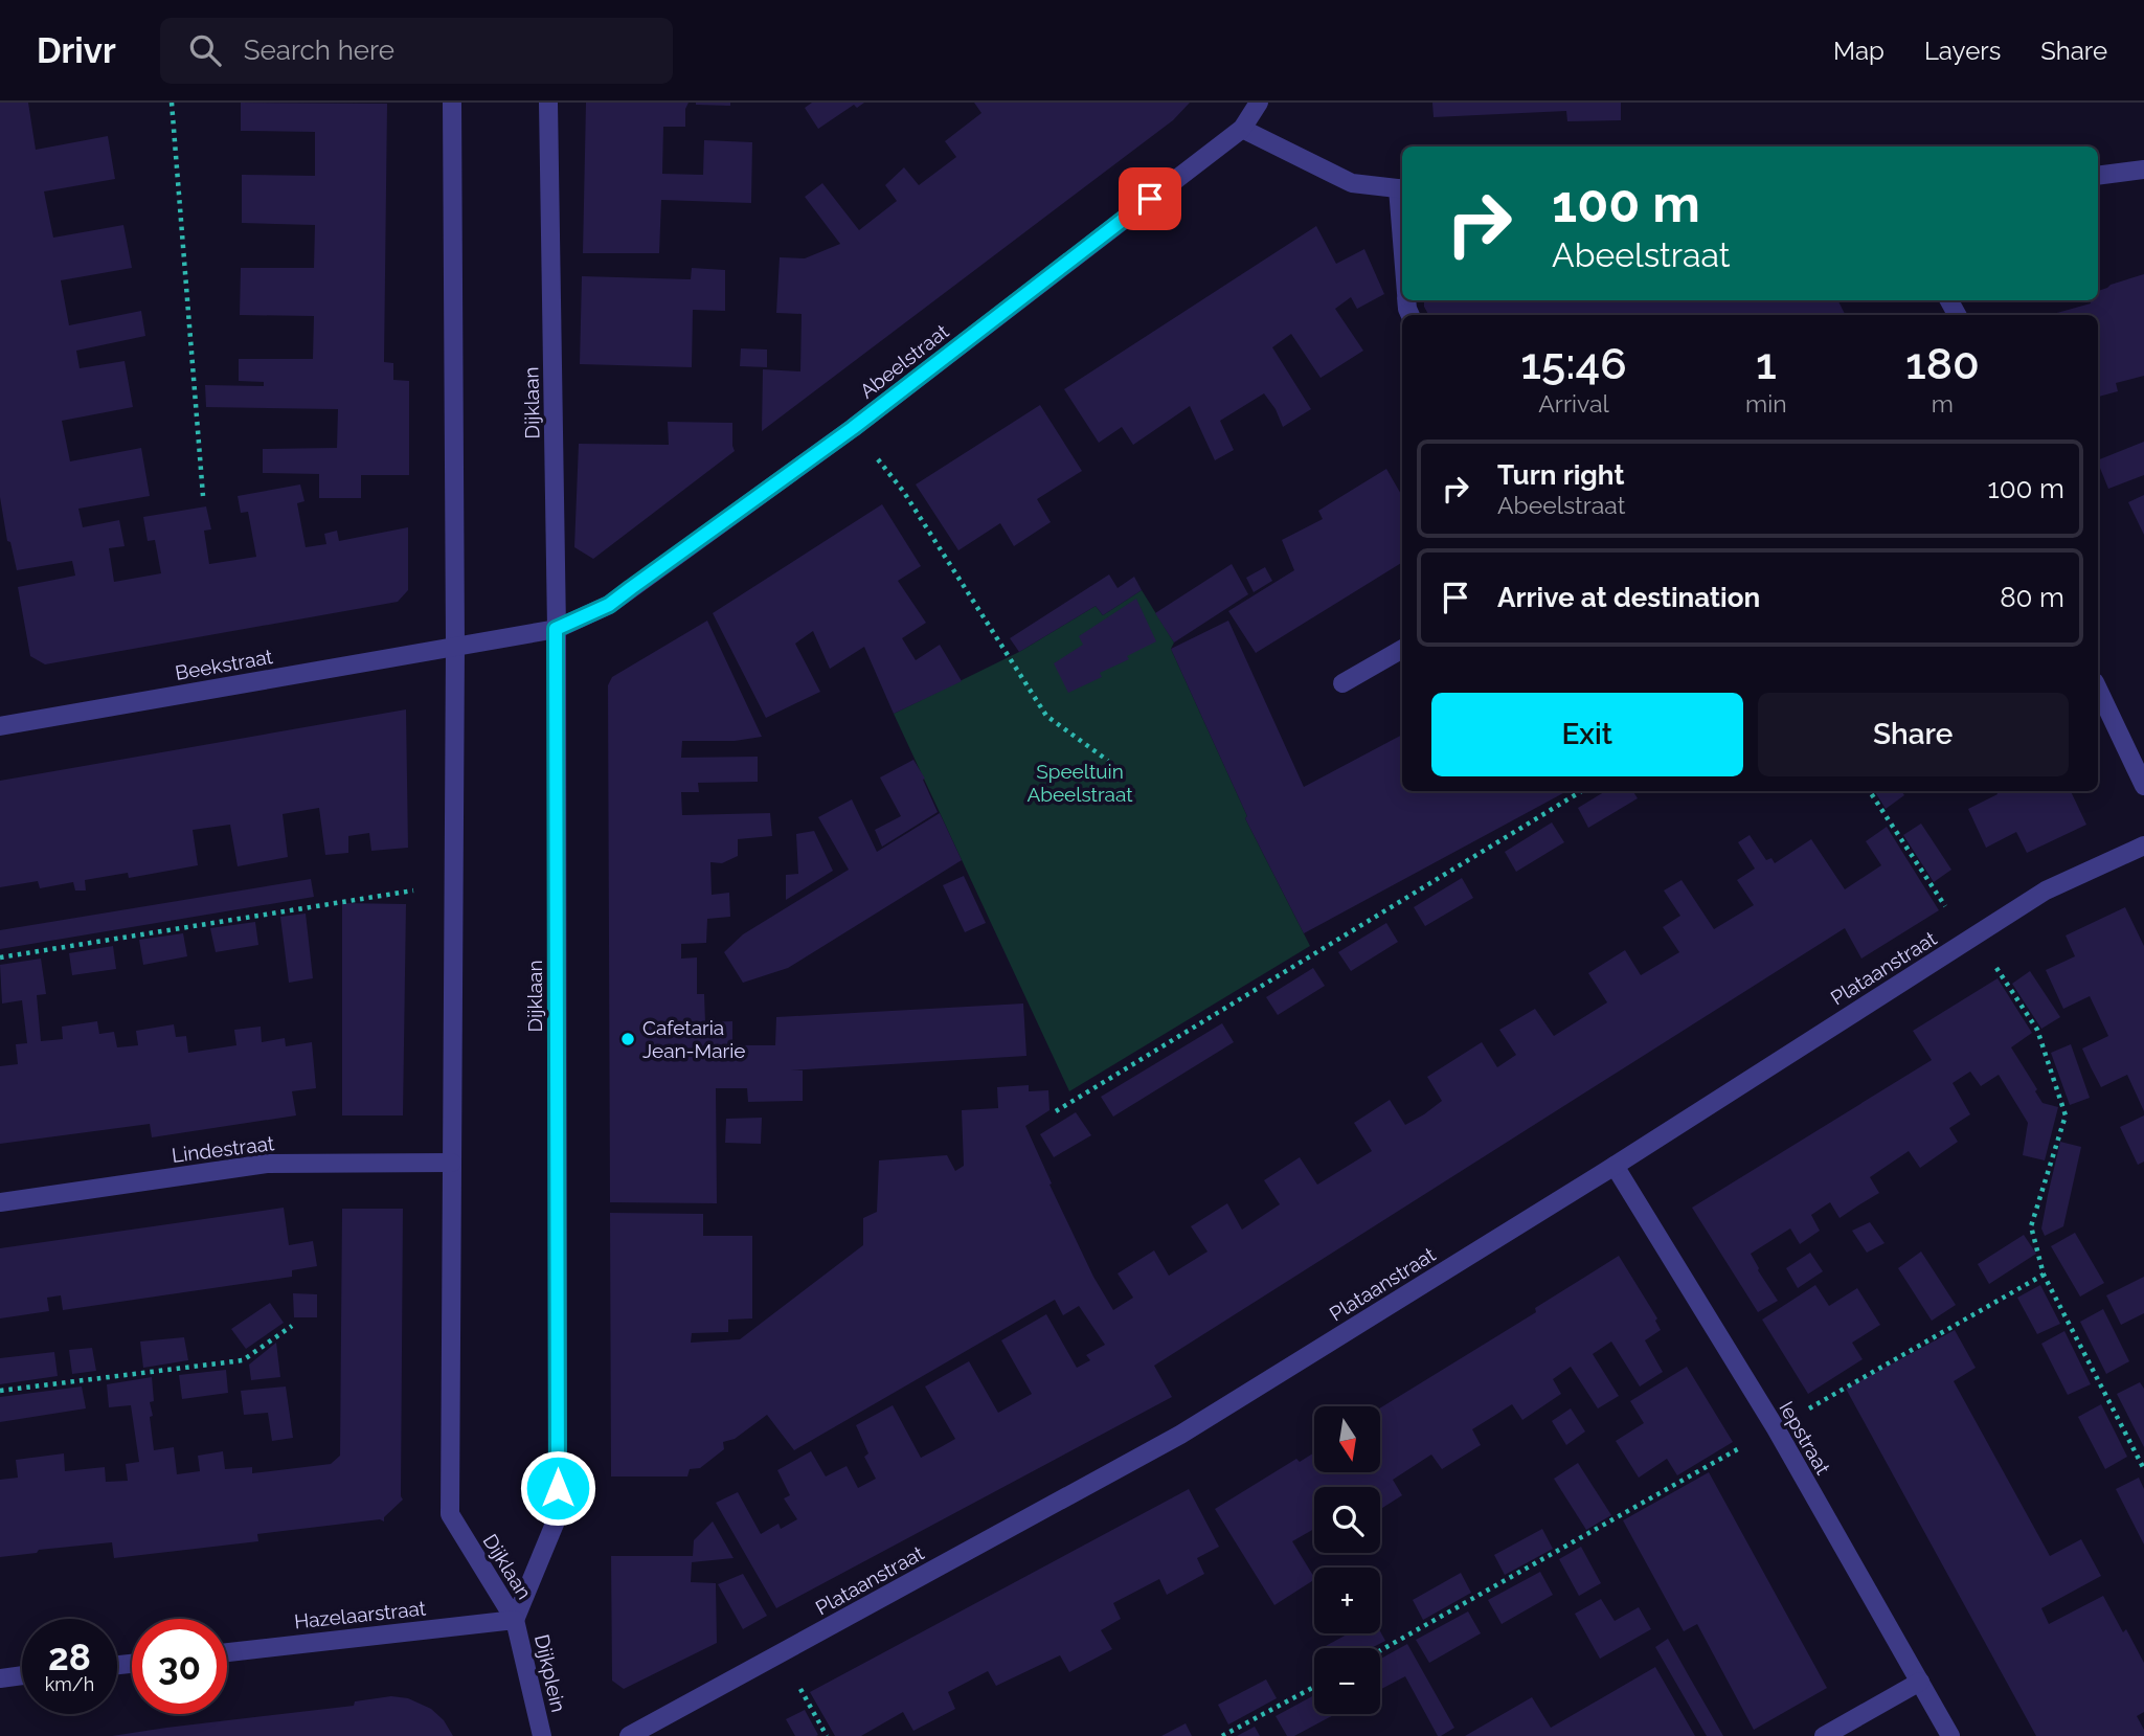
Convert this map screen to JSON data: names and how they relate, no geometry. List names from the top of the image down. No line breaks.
{"streets":{"street":["Abeelstraat","Dijklaan","Beekstraat","Plataanstraat","Lindestraat","Iepstraat","Hazelaarstraat","Dijkplein"]},"crossings":[["Abeelstraat","Dijklaan"],["Abeelstraat","Beekstraat"],["Dijklaan","Beekstraat"],["Dijklaan","Lindestraat"],["Dijklaan","Hazelaarstraat"],["Dijklaan","Dijkplein"],["Plataanstraat","Iepstraat"],["Hazelaarstraat","Dijkplein"]],"parks":["Speeltuin Abeelstraat"],"places":["Cafetaria Jean-Marie"],"north":"bottom","page":{"header":"Drivr","search":"Search here","nav":["Map","Layers","Share"],"turn":["100 m","Abeelstraat"],"eta":["15:46","Arrival","1","min","180","m"],"list":[{"name":"Turn right","note":"Abeelstraat","value":"100 m"},{"name":"Arrive at destination","value":"80 m"}],"buttons":["Exit","Share"],"map_buttons":["+","−"],"speed":"28 km/h","limit":"30"}}
